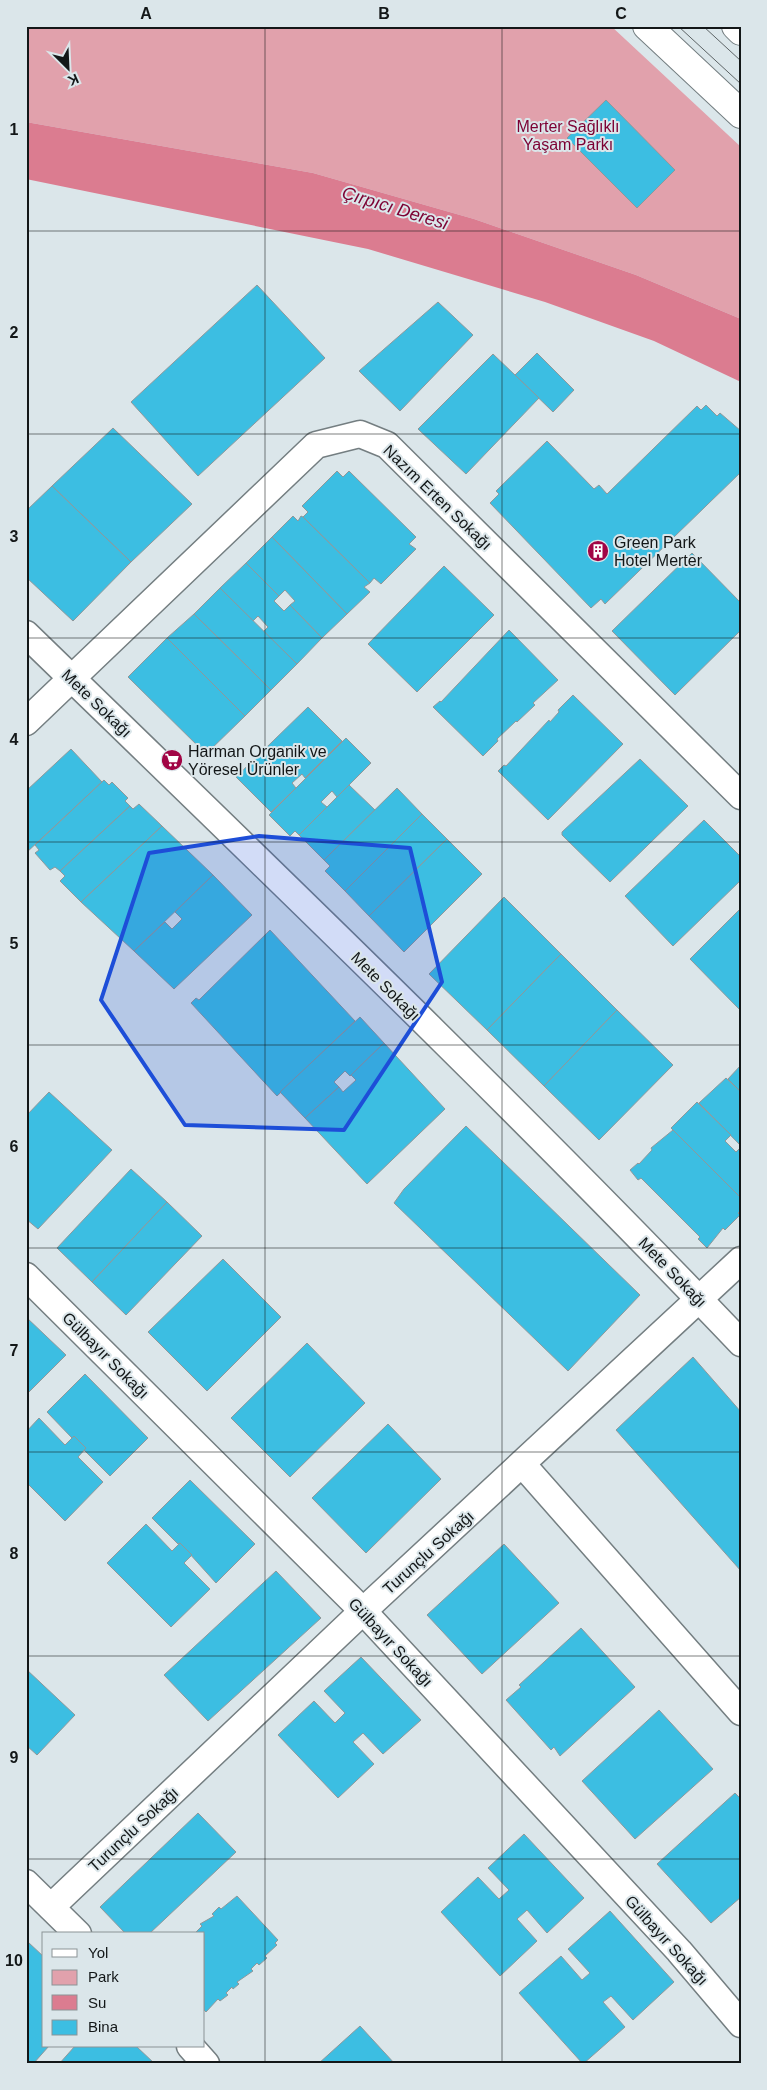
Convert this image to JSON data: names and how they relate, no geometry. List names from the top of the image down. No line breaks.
{"streets":{"street":["Nazım Erten Sokağı","Mete Sokağı","Gülbayır Sokağı","Turunçlu Sokağı"]},"crossings":[["Nazım Erten Sokağı","Mete Sokağı"],["Mete Sokağı","Turunçlu Sokağı"],["Gülbayır Sokağı","Turunçlu Sokağı"]],"water":["Çırpıcı Deresi"],"parks":["Merter Sağlıklı Yaşam Parkı"],"places":{"building":["Green Park Hotel Merter"],"supermarket":["Harman Organik ve Yöresel Ürünler"]},"legend":["Yol","Park","Su","Bina"],"north":"bottom right","grid":{"columns":["A","B","C"],"rows":["1","2","3","4","5","6","7","8","9","10"]}}
